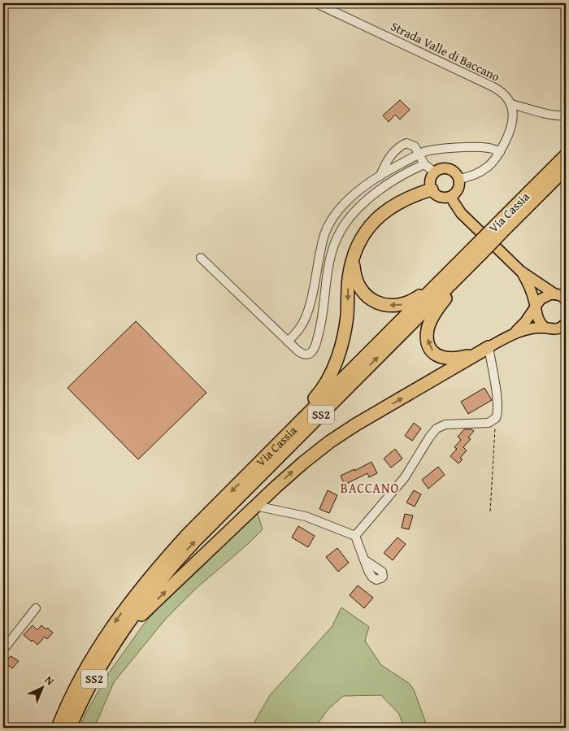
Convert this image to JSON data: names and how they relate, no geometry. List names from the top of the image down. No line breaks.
{"streets":{"highway":["Via Cassia","SS2"],"street":["Strada Valle di Baccano"]},"districts":["BACCANO"],"north":"top right"}
